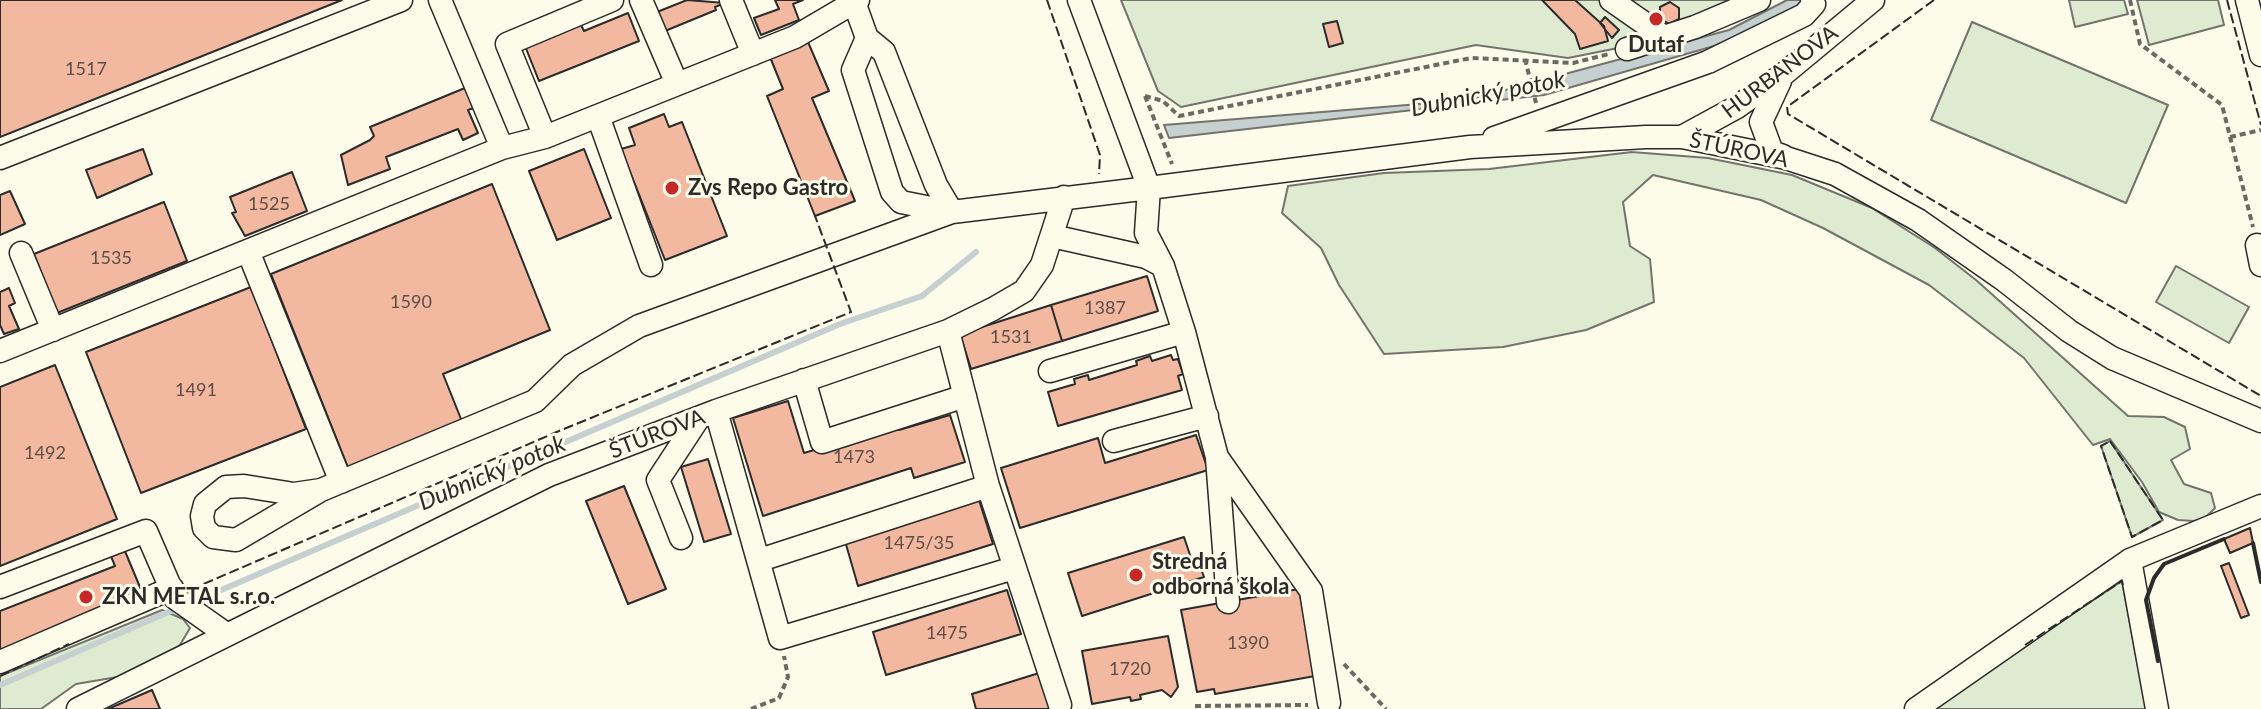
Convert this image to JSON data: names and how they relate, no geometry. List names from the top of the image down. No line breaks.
{"streets":{"street":["HURBANOVA","ŠTÚROVA"]},"crossings":[["HURBANOVA","ŠTÚROVA"]],"water":["Dubnický potok"],"places":["Dutaf","Zvs Repo Gastro","Stredná odborná škola","ZKN METAL s.r.o."],"house_numbers":["1517","1525","1535","1590","1387","1531","1491","1492","1473","1475/35","1475","1390","1720"]}
